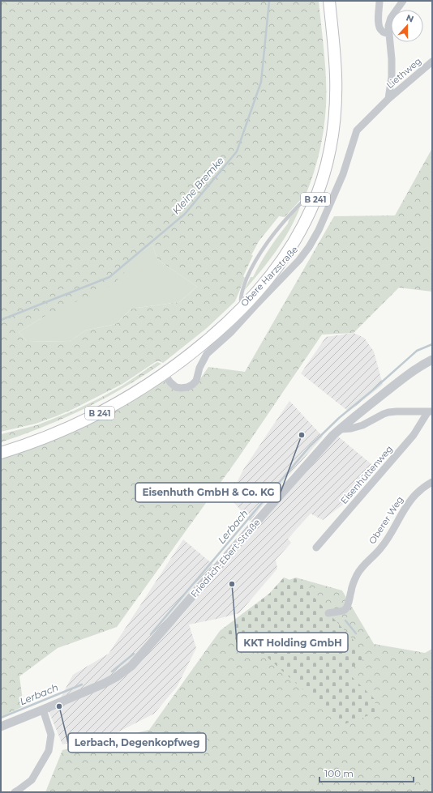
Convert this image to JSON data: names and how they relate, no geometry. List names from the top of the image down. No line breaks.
{"streets":{"main road":["B 241"],"street":["Liethweg","Obere Harzstraße","Eisenhüttenweg","Oberer Weg","Friedrich-Ebert-Straße"]},"crossings":[["Liethweg","Obere Harzstraße"],["B 241","Obere Harzstraße"]],"water":["Kleine Bremke","Lerbach"],"places":["Eisenhuth GmbH & Co. KG","KKT Holding GmbH","Lerbach, Degenkopfweg"],"scale_bar":"100 m","north":"top"}
